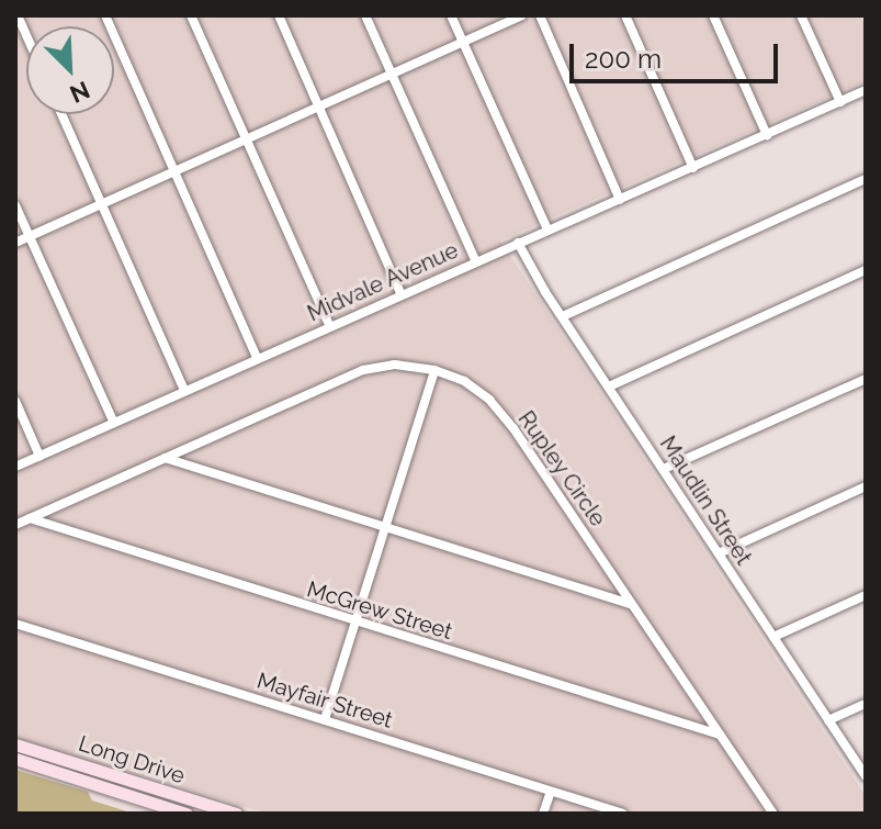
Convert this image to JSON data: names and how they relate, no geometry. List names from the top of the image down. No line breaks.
{"streets":{"main road":["Long Drive"],"street":["Midvale Avenue","Rupley Circle","Maudlin Street","McGrew Street","Mayfair Street"]},"crossings":[["Midvale Avenue","Maudlin Street"],["Rupley Circle","McGrew Street"]],"scale_bar":"200 m","north":"bottom right"}
